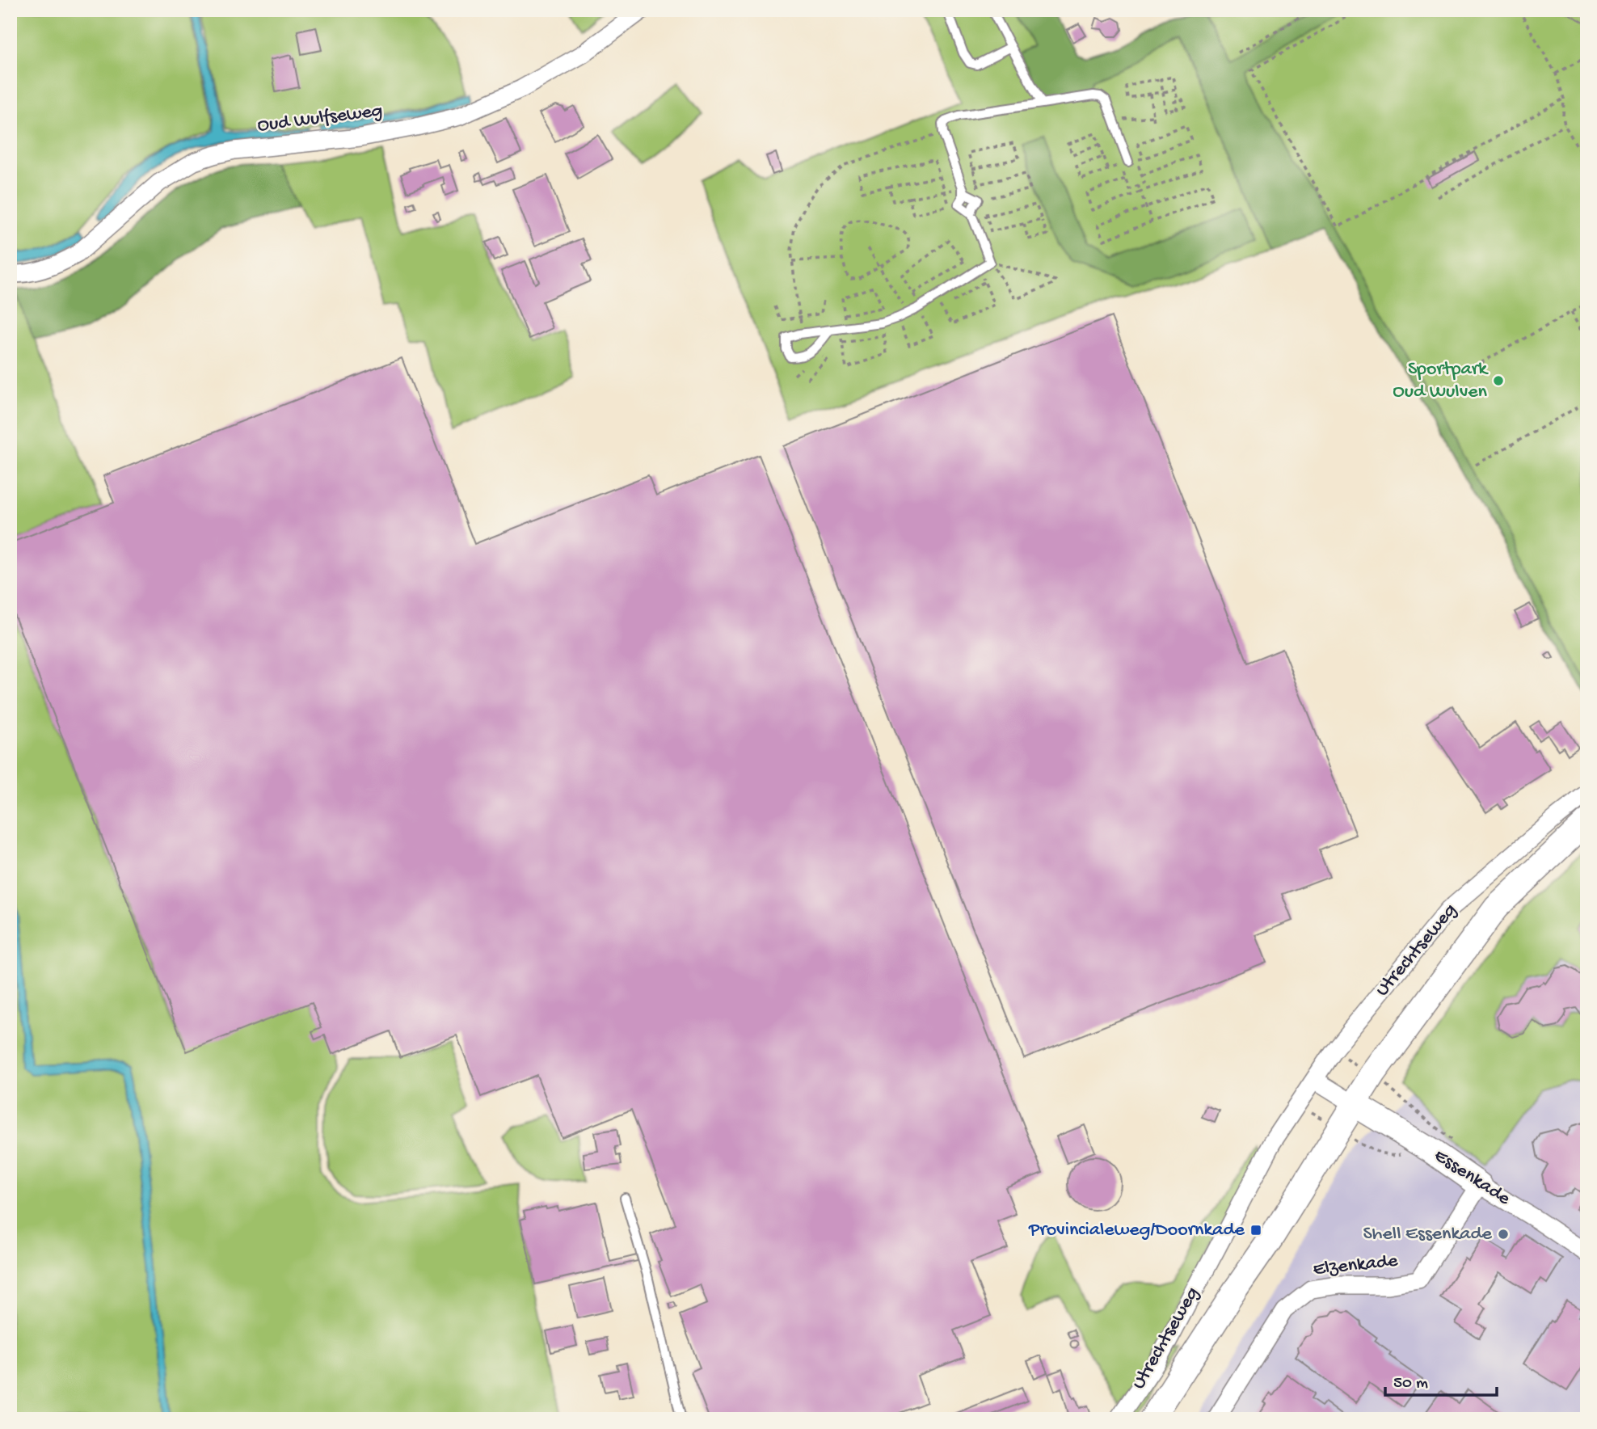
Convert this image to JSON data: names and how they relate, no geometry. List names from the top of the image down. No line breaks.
{"streets":{"main road":["Utrechtseweg","Essenkade"],"street":["Oud Wulfseweg","Elzenkade"]},"crossings":[["Utrechtseweg","Essenkade"],["Essenkade","Elzenkade"]],"places":{"other":["Sportpark Oud Wulven","Shell Essenkade"],"transit":["Provincialeweg/Doornkade"]},"scale_bar":"50 m"}
